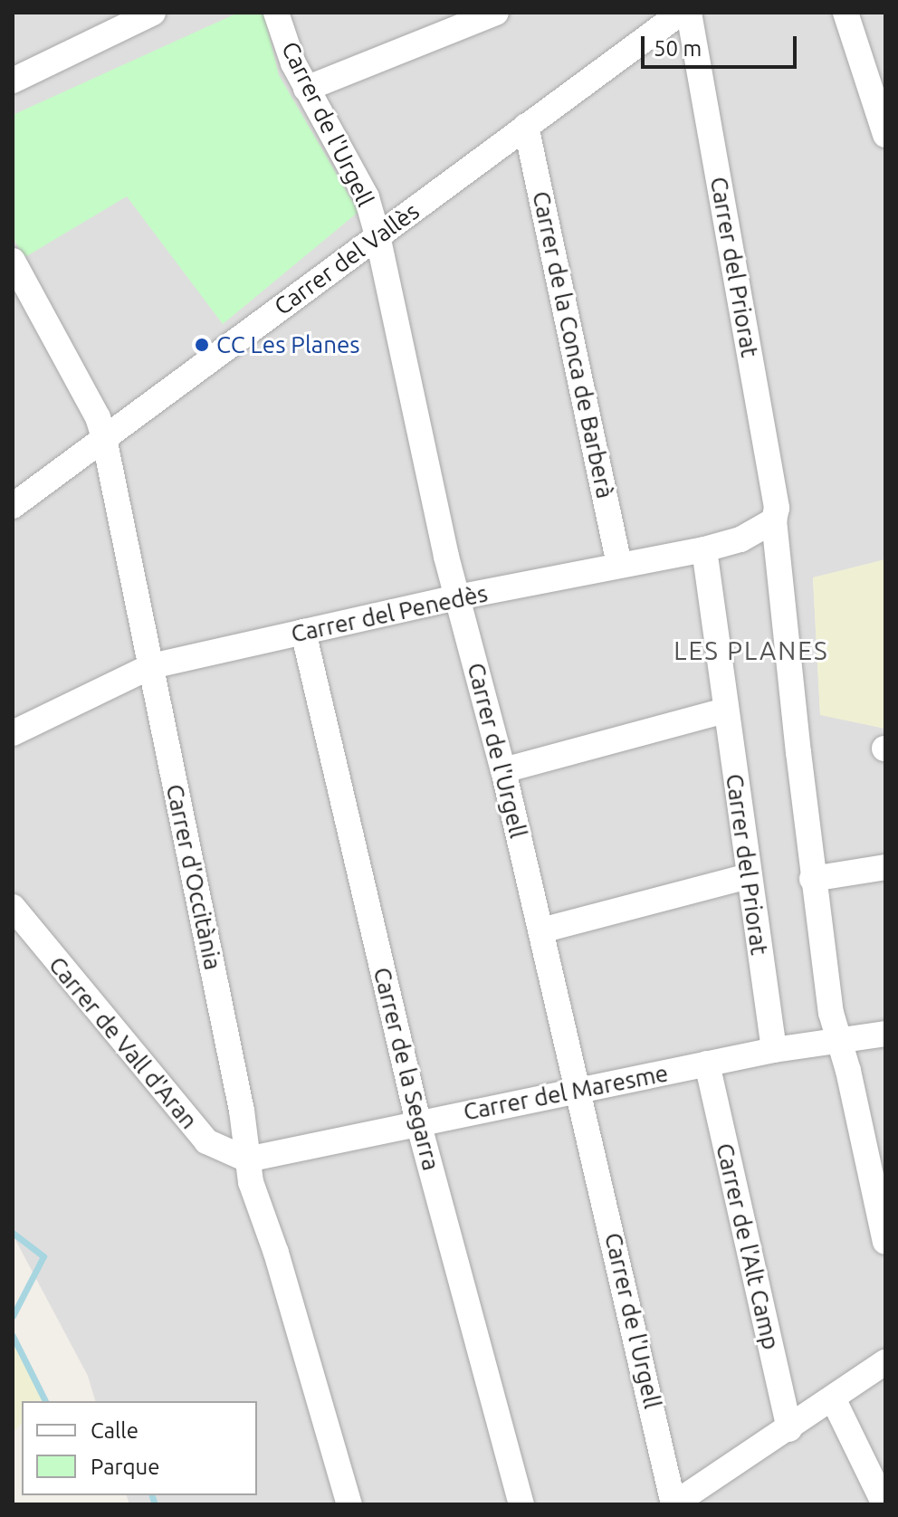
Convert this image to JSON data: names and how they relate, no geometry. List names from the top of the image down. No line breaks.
{"streets":{"street":["Carrer de l'Urgell","Carrer del Vallès","Carrer del Priorat","Carrer de la Conca de Barberà","Carrer del Penedès","Carrer d'Occitània","Carrer de Vall d'Aran","Carrer de la Segarra","Carrer del Maresme","Carrer de l'Alt Camp"]},"crossings":[["Carrer de l'Urgell","Carrer del Vallès"],["Carrer de l'Urgell","Carrer del Penedès"],["Carrer de l'Urgell","Carrer del Maresme"],["Carrer del Vallès","Carrer de la Conca de Barberà"],["Carrer del Vallès","Carrer d'Occitània"],["Carrer del Priorat","Carrer del Penedès"],["Carrer del Priorat","Carrer del Maresme"],["Carrer de la Conca de Barberà","Carrer del Penedès"],["Carrer del Penedès","Carrer d'Occitània"],["Carrer del Penedès","Carrer de la Segarra"],["Carrer d'Occitània","Carrer de Vall d'Aran"],["Carrer d'Occitània","Carrer del Maresme"],["Carrer de Vall d'Aran","Carrer del Maresme"],["Carrer de la Segarra","Carrer del Maresme"],["Carrer del Maresme","Carrer de l'Alt Camp"]],"districts":["LES PLANES"],"places":["CC Les Planes"],"legend":["Calle","Parque"],"scale_bar":"50 m"}
